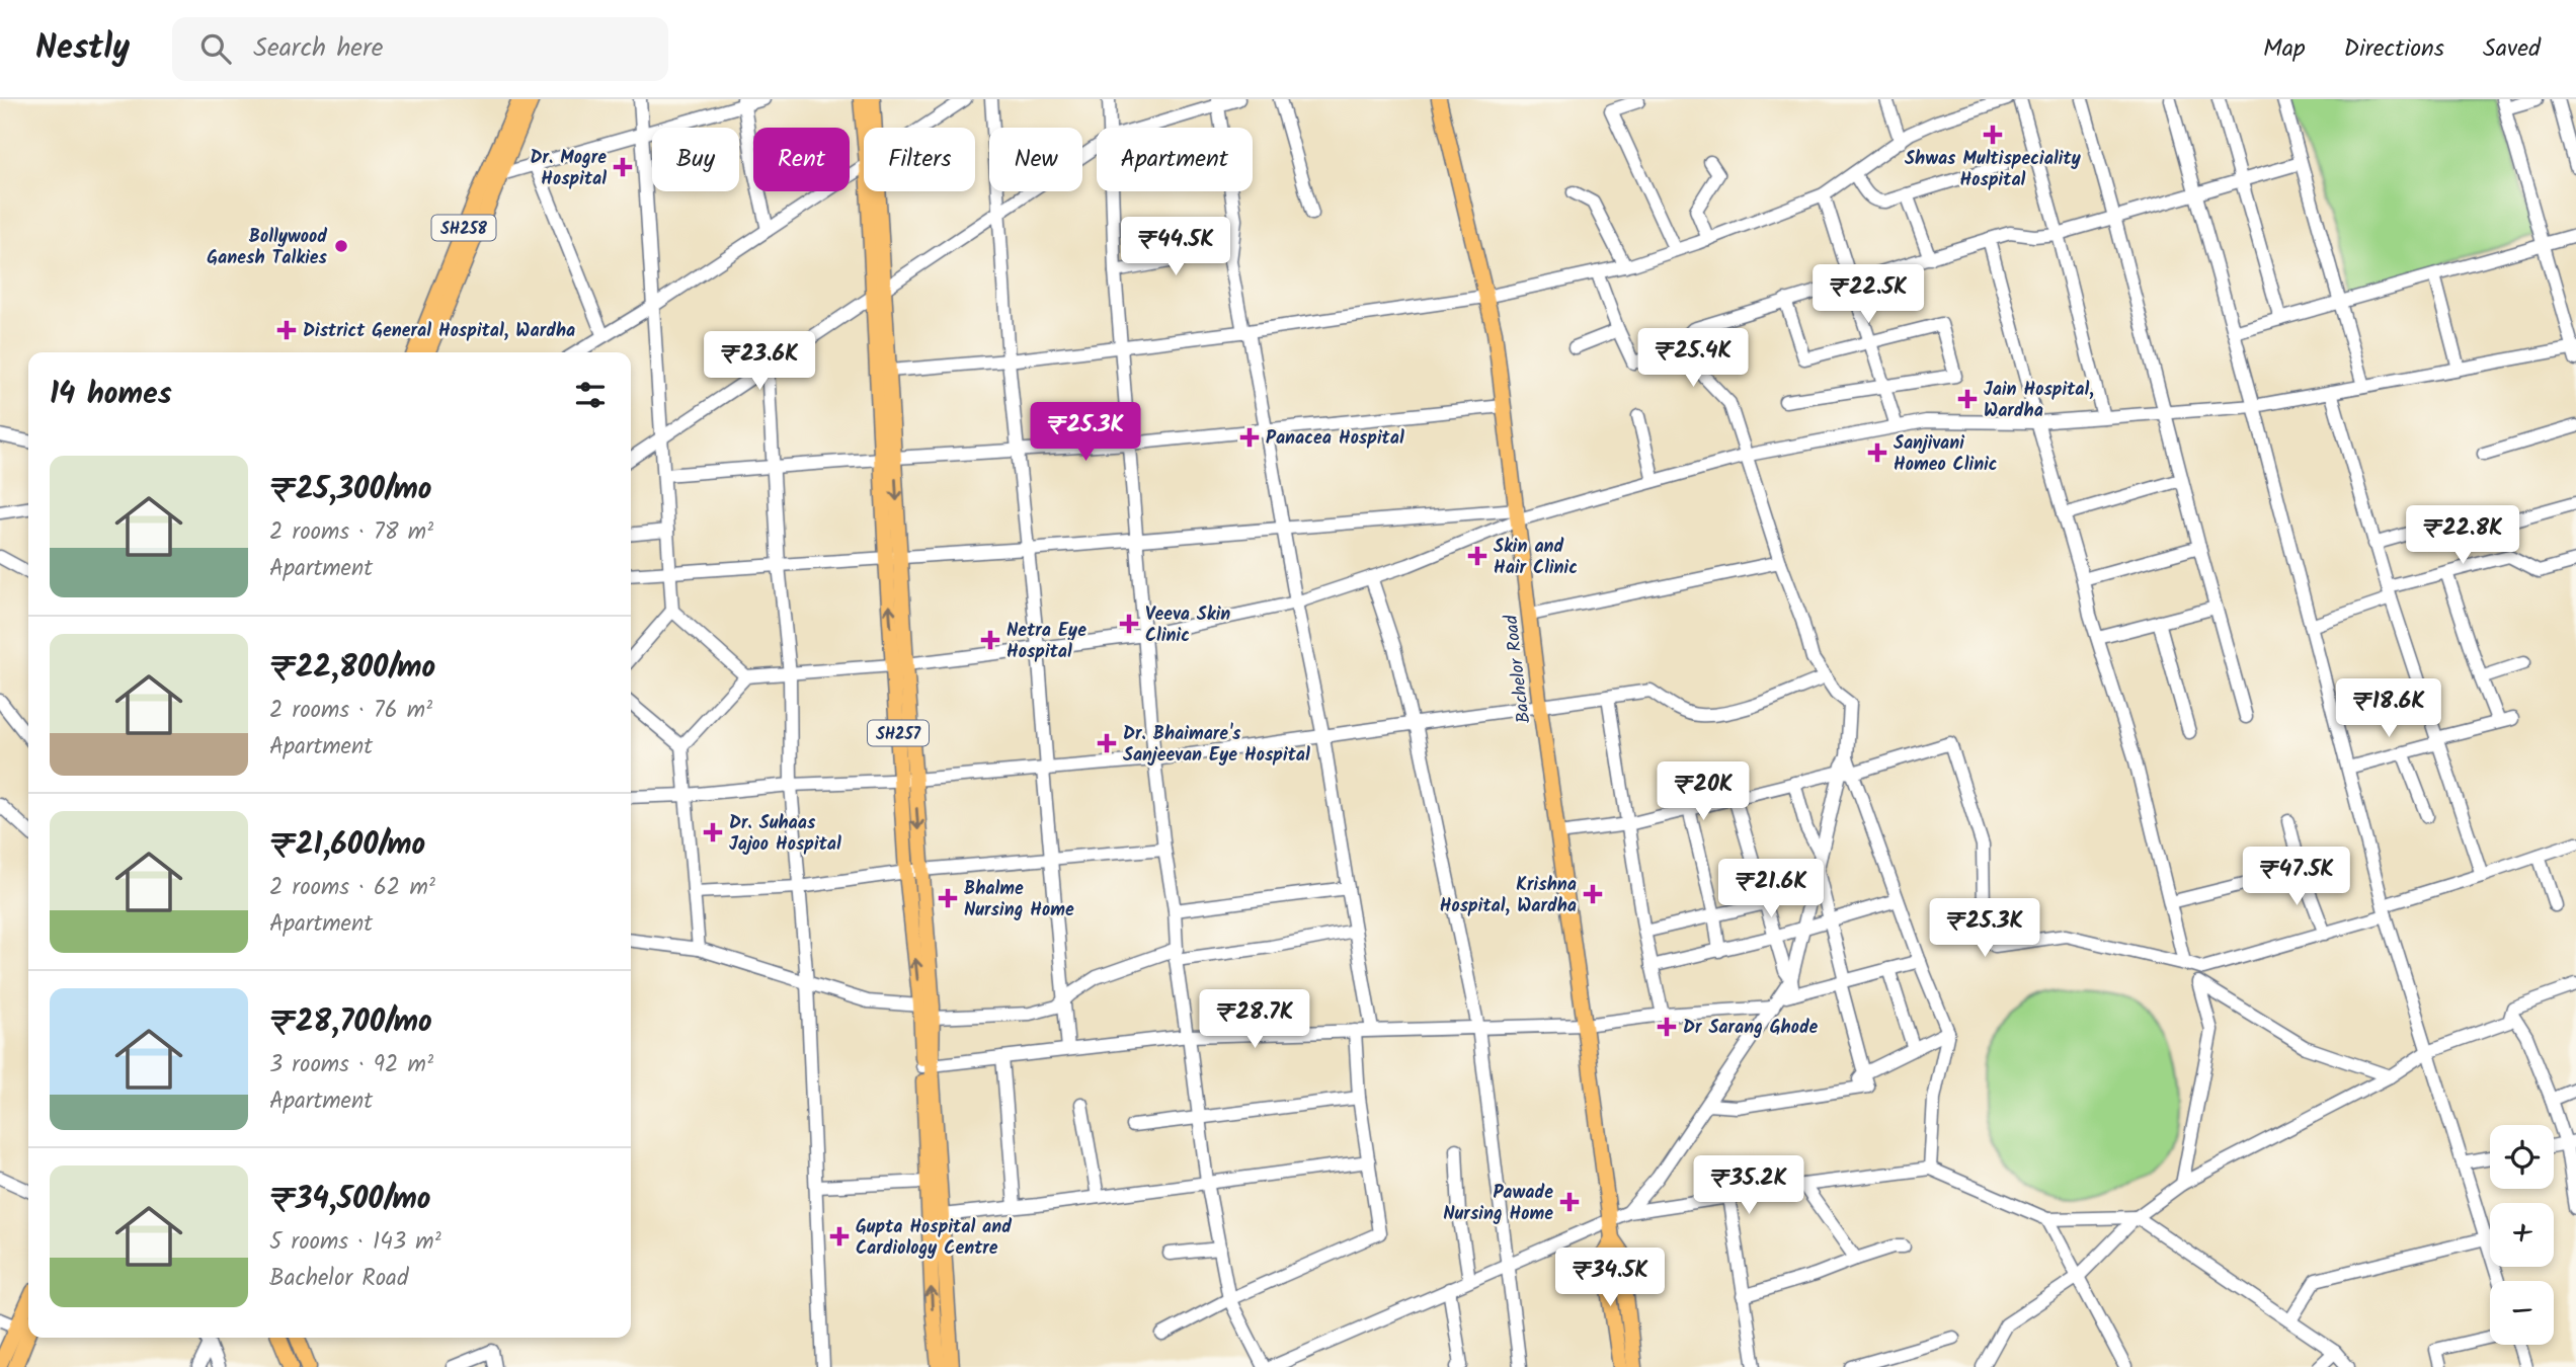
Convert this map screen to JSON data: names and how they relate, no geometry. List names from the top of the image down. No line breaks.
{"streets":{"main road":["SH258","Bachelor Road","SH257"]},"places":{"health":["Shwas Multispeciality Hospital","Dr. Mogre Hospital","District General Hospital, Wardha","Jain Hospital, Wardha","Panacea Hospital","Sanjivani Homeo Clinic","Skin and Hair Clinic","Veeva Skin Clinic","Netra Eye Hospital","Dr. Bhaimare's Sanjeevan Eye Hospital","Dr. Suhaas Jajoo Hospital","Krishna Hospital, Wardha","Bhalme Nursing Home","Dr Sarang Ghode","Pawade Nursing Home","Gupta Hospital and Cardiology Centre"],"other":["Bollywood Ganesh Talkies"]},"page":{"header":"Nestly","search":"Search here","nav":["Map","Directions","Saved"],"chip":["Buy","Rent","Filters","New","Apartment"],"price":["₹44.5K","₹22.5K","₹25.4K","₹23.6K","₹25.3K","₹22.8K","₹18.6K","₹20K","₹47.5K","₹21.6K","₹25.3K","₹28.7K","₹35.2K","₹34.5K"],"heading":"14 homes","list":[{"name":"₹25,300/mo","note":"2 rooms · 78 m² · Apartment"},{"name":"₹22,800/mo","note":"2 rooms · 76 m² · Apartment"},{"name":"₹21,600/mo","note":"2 rooms · 62 m² · Apartment"},{"name":"₹28,700/mo","note":"3 rooms · 92 m² · Apartment"},{"name":"₹34,500/mo","note":"5 rooms · 143 m² · Bachelor Road"}],"map_buttons":["+","−"]}}
